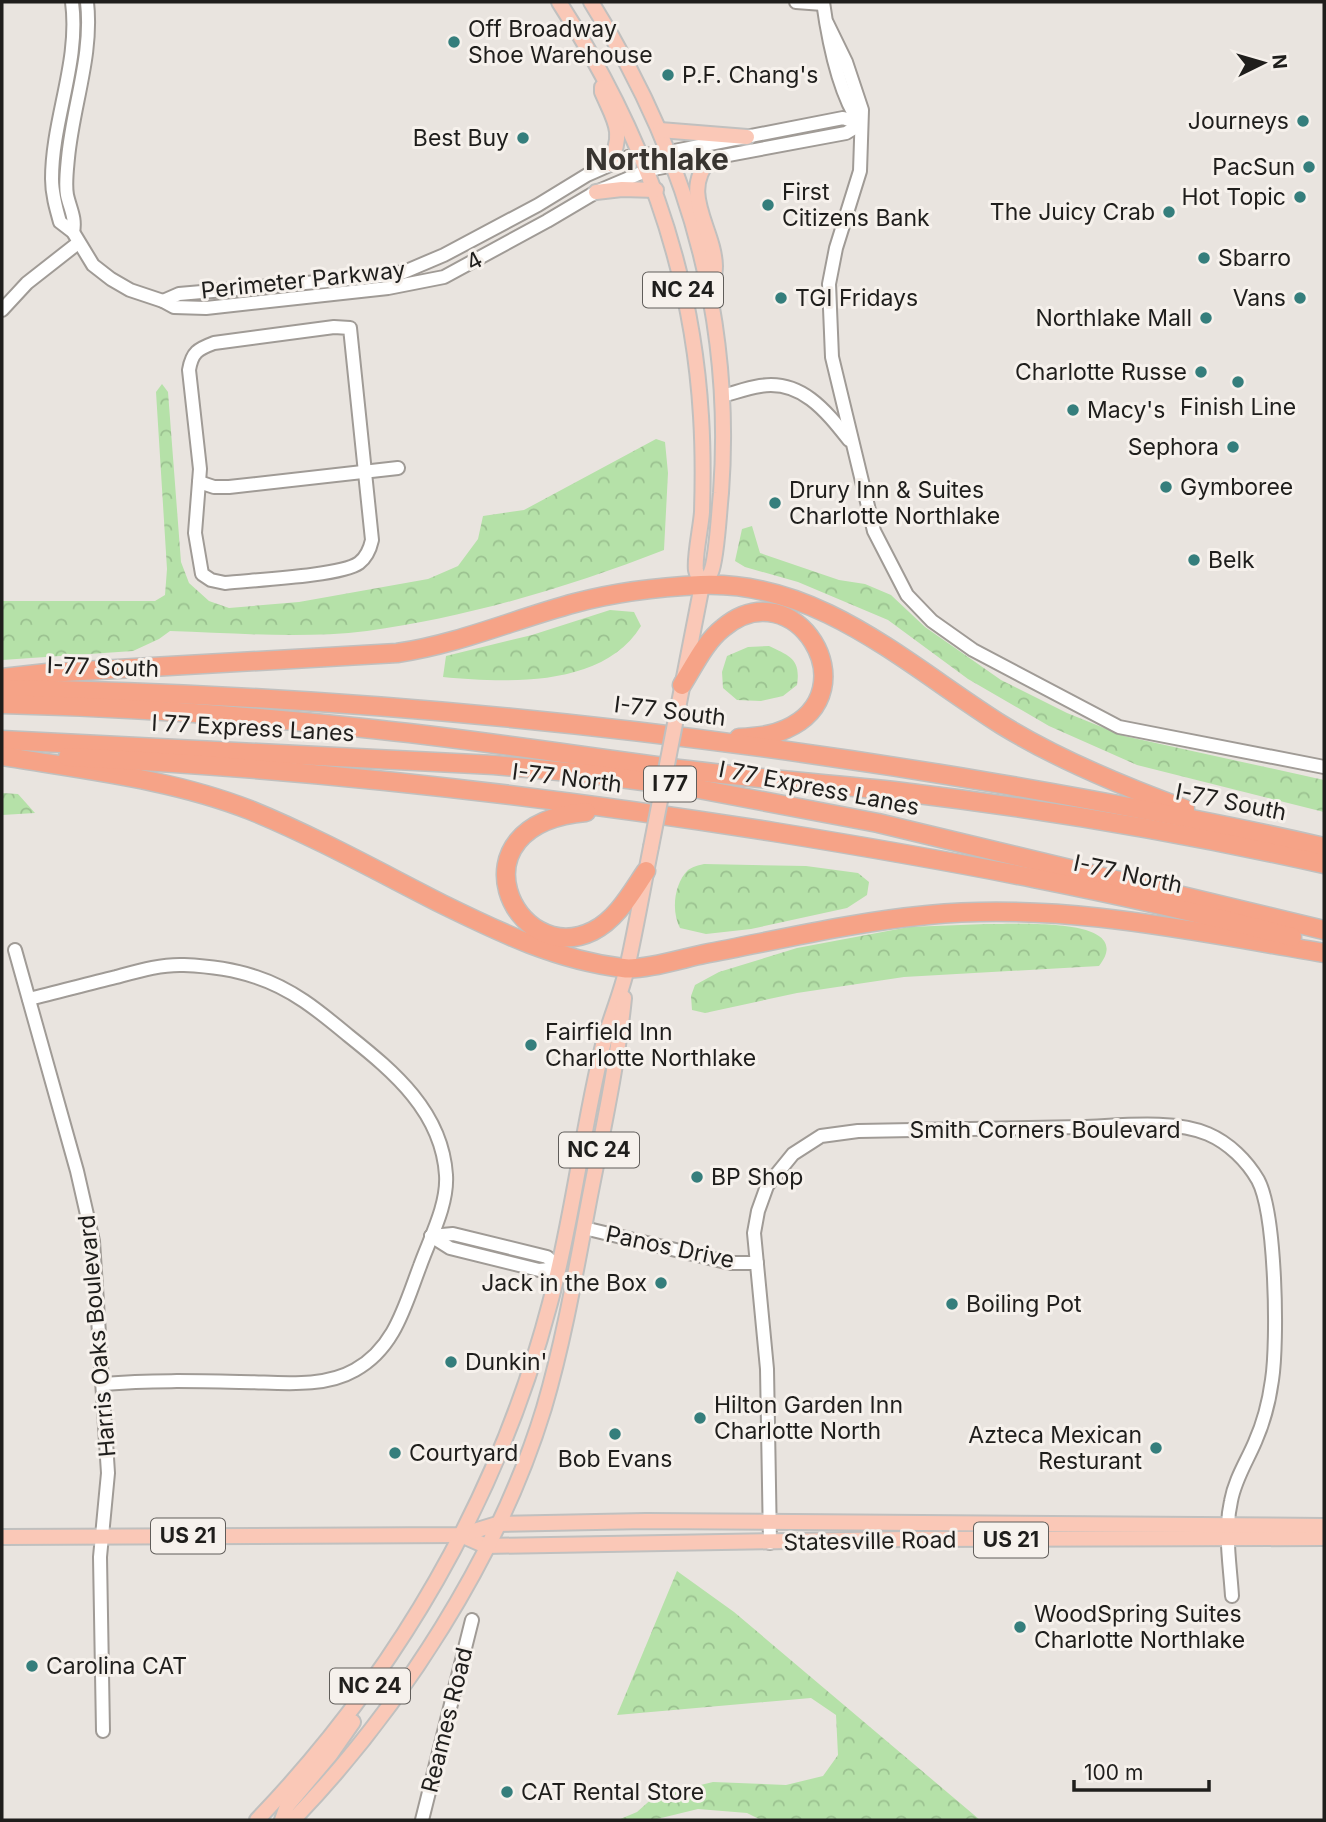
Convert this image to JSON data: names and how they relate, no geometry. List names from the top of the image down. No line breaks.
{"streets":{"highway":["I-77 South","I 77 Express Lanes","I-77 North","I 77"],"main road":["NC 24","US 21","Statesville Road"],"street":["4","Perimeter Parkway","Smith Corners Boulevard","Panos Drive","Harris Oaks Boulevard","Reames Road"]},"crossings":[["4","Perimeter Parkway"],["Perimeter Parkway","NC 24"],["NC 24","Panos Drive"],["NC 24","Statesville Road"],["Smith Corners Boulevard","Panos Drive"],["Smith Corners Boulevard","Statesville Road"],["Harris Oaks Boulevard","Statesville Road"]],"districts":["Northlake"],"places":["Off Broadway Shoe Warehouse","P.F. Chang's","Journeys","Best Buy","PacSun","Hot Topic","First Citizens Bank","The Juicy Crab","Sbarro","TGI Fridays","Vans","Northlake Mall","Charlotte Russe","Finish Line","Macy's","Sephora","Gymboree","Drury Inn & Suites Charlotte Northlake","Belk","Fairfield Inn Charlotte Northlake","BP Shop","Jack in the Box","Boiling Pot","Dunkin'","Hilton Garden Inn Charlotte North","Bob Evans","Azteca Mexican Resturant","Courtyard","WoodSpring Suites Charlotte Northlake","Carolina CAT","CAT Rental Store"],"scale_bar":"100 m","north":"right"}
